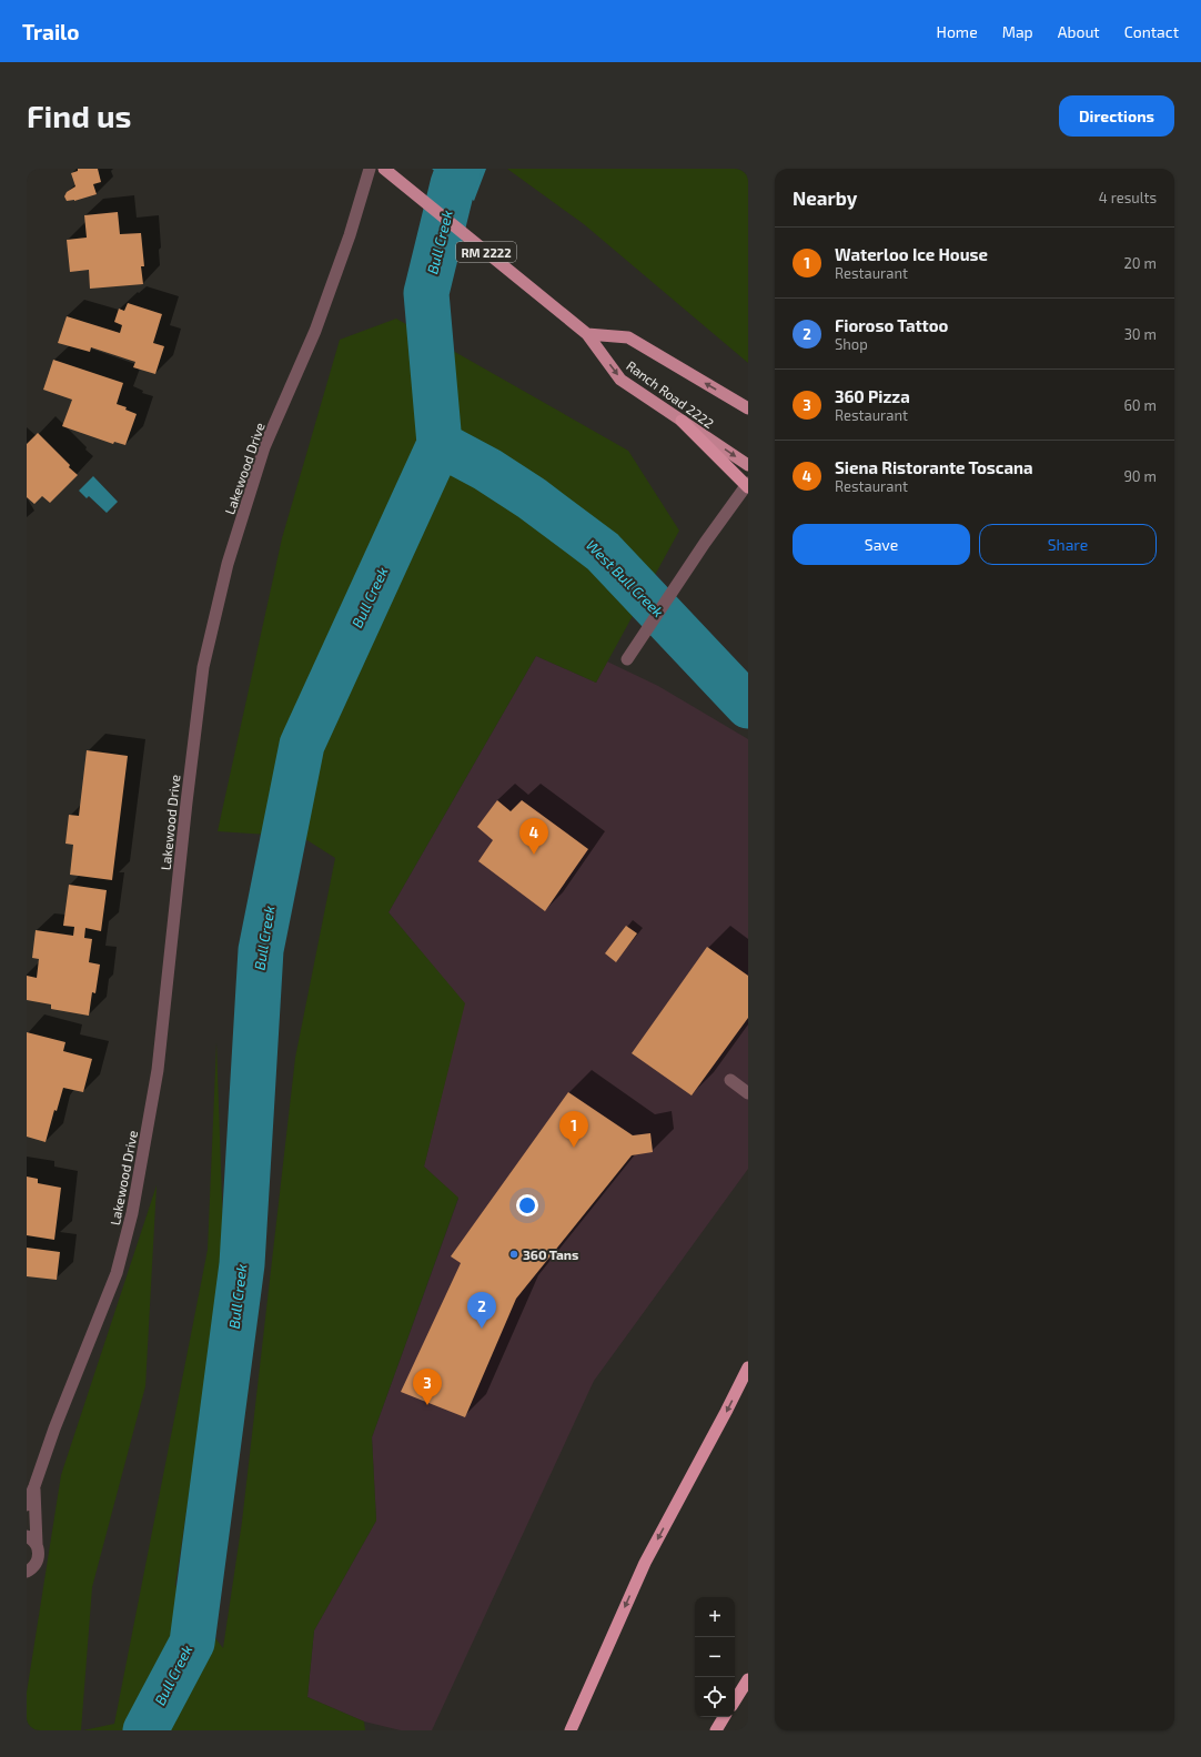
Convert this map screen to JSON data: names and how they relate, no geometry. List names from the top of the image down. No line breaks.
{"streets":{"main road":["RM 2222","Ranch Road 2222"],"street":["Lakewood Drive"]},"water":["Bull Creek","West Bull Creek"],"places":["360 Tans"],"page":{"header":"Trailo","nav":["Home","Map","About","Contact"],"buttons":["Directions",["Save","Share"]],"title":"Find us","heading":["Nearby","4 results"],"list":[{"mark":"1","name":"Waterloo Ice House","note":"Restaurant","value":"20 m"},{"mark":"2","name":"Fioroso Tattoo","note":"Shop","value":"30 m"},{"mark":"3","name":"360 Pizza","note":"Restaurant","value":"60 m"},{"mark":"4","name":"Siena Ristorante Toscana","note":"Restaurant","value":"90 m"}],"pins":["4","1","2","3"],"map_buttons":["+","−"]}}
